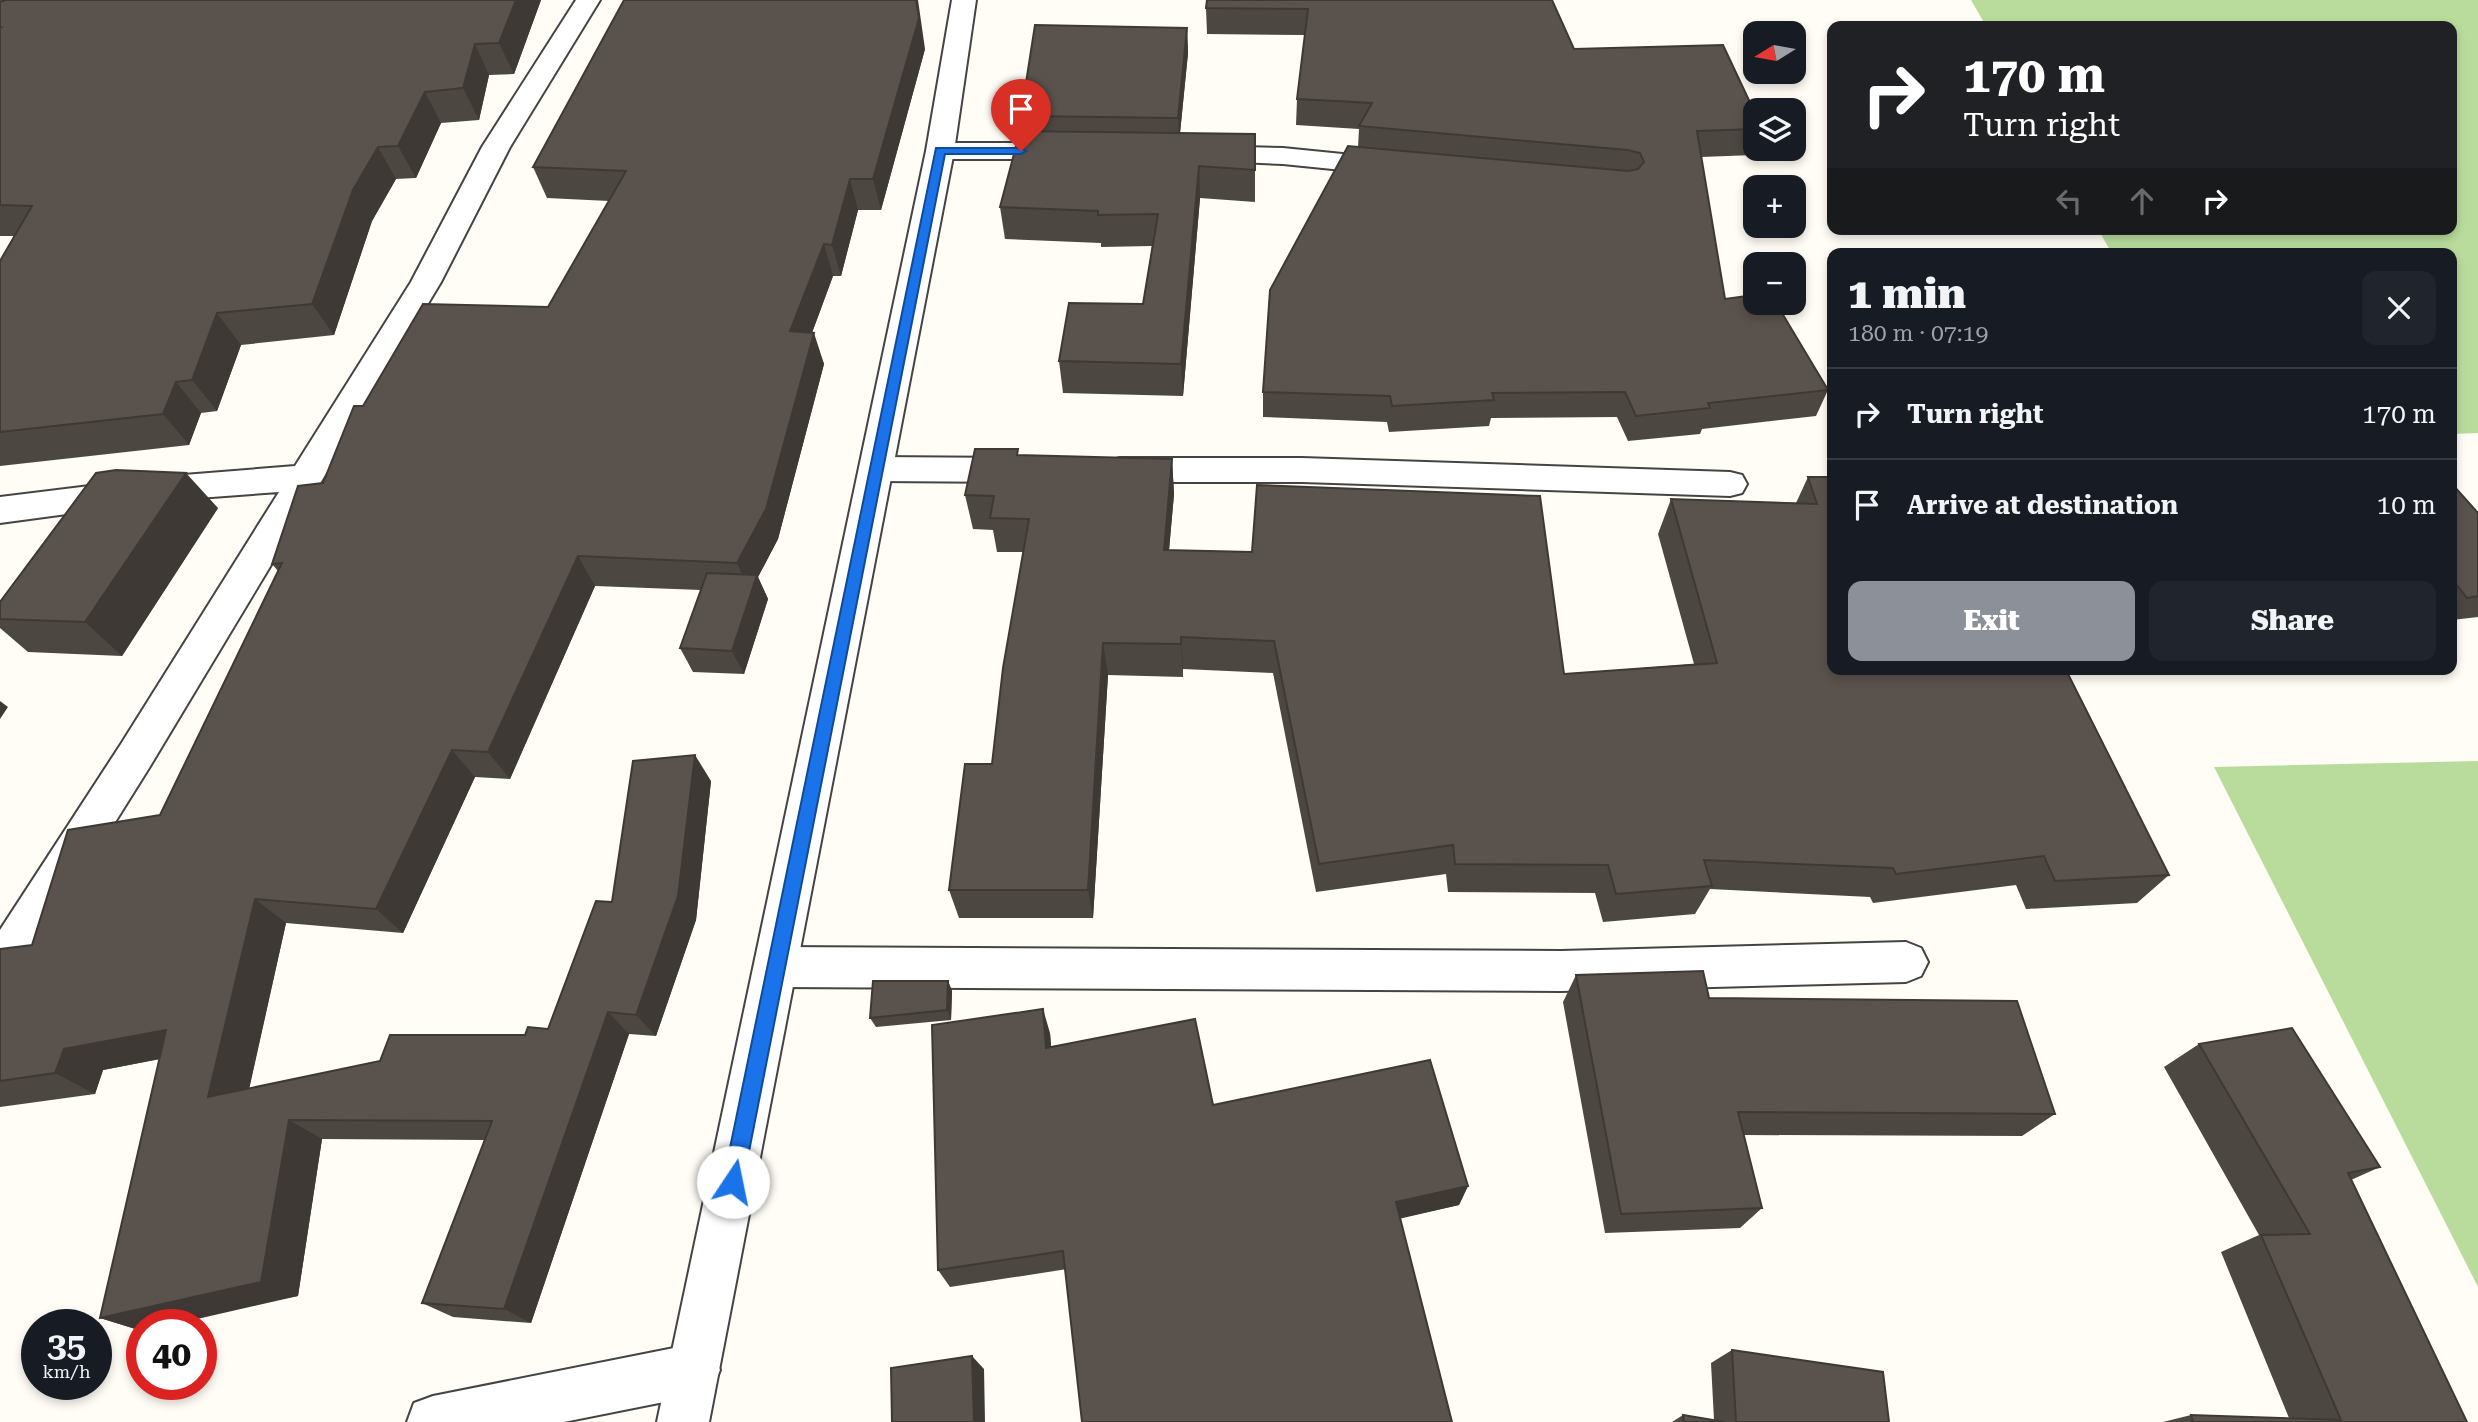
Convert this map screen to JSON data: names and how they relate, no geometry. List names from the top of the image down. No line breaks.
{"north":"left","page":{"map_buttons":["+","−"],"turn":["170 m","Turn right"],"heading":["1 min","180 m · 07:19"],"list":[{"name":"Turn right","value":"170 m"},{"name":"Arrive at destination","value":"10 m"}],"buttons":["Exit","Share"],"speed":"35 km/h","limit":"40"}}
